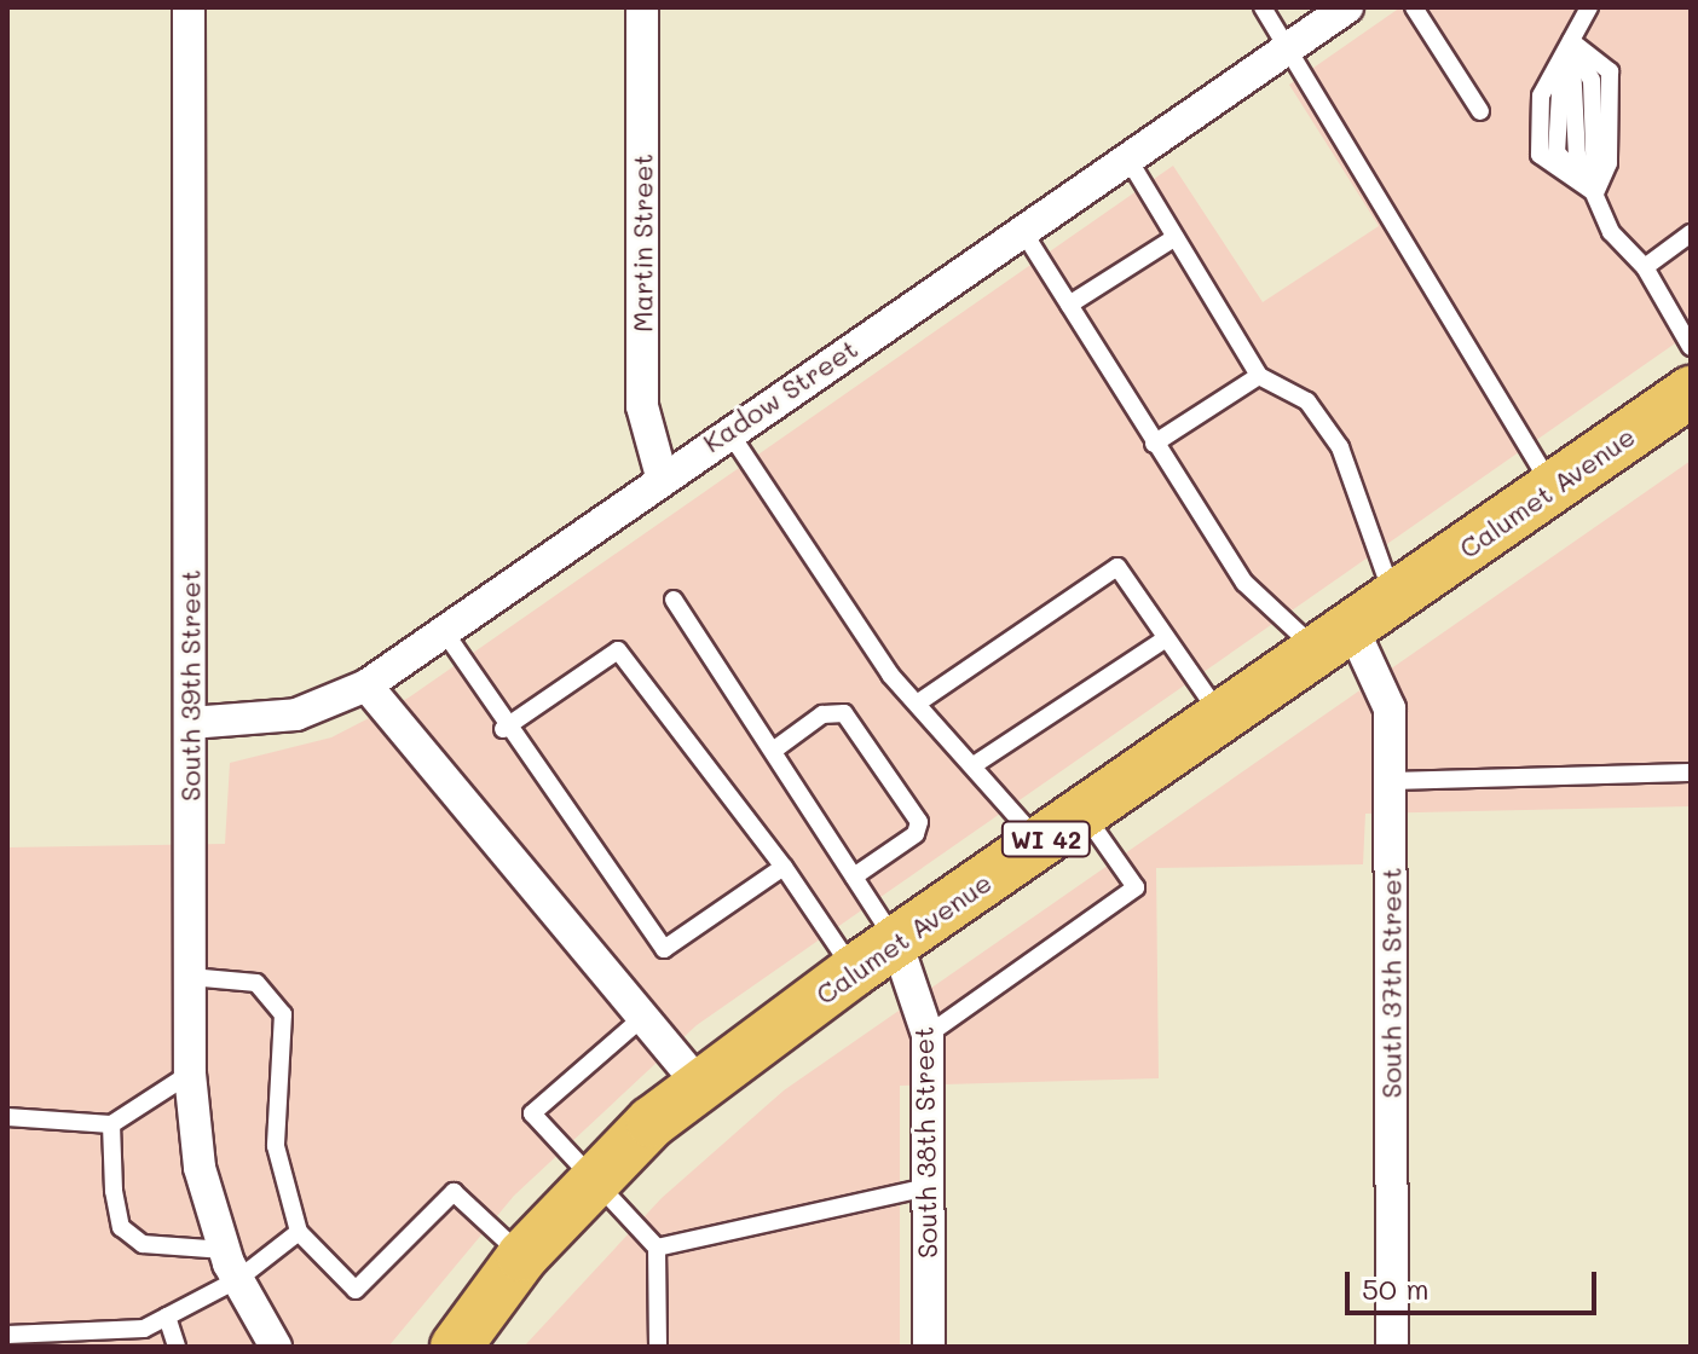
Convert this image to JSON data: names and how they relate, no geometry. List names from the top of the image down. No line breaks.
{"streets":{"main road":["Calumet Avenue","WI 42"],"street":["Martin Street","Kadow Street","South 39th Street","South 37th Street","South 38th Street"]},"crossings":[["Martin Street","Kadow Street"],["Kadow Street","South 39th Street"],["Calumet Avenue","South 37th Street"],["Calumet Avenue","South 38th Street"]],"scale_bar":"50 m"}
